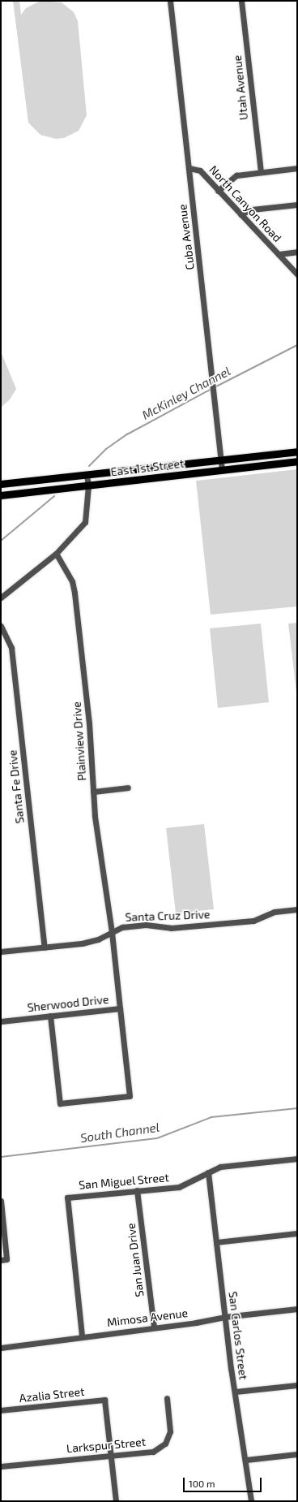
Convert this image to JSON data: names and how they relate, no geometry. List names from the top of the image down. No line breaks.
{"streets":{"main road":["East 1st Street"],"street":["Utah Avenue","North Canyon Road","Cuba Avenue","Plainview Drive","Santa Fe Drive","Santa Cruz Drive","Sherwood Drive","San Miguel Street","San Juan Drive","Mimosa Avenue","San Carlos Street","Azalia Street","Larkspur Street"]},"crossings":[["North Canyon Road","Cuba Avenue"],["Cuba Avenue","East 1st Street"],["Plainview Drive","Santa Cruz Drive"],["Plainview Drive","Sherwood Drive"],["Santa Fe Drive","Santa Cruz Drive"],["Santa Cruz Drive","Sherwood Drive"],["San Miguel Street","San Juan Drive"],["San Miguel Street","Mimosa Avenue"],["San Miguel Street","San Carlos Street"],["San Juan Drive","Mimosa Avenue"],["Mimosa Avenue","San Carlos Street"],["Azalia Street","Larkspur Street"]],"water":["McKinley Channel","South Channel"],"scale_bar":"100 m"}
